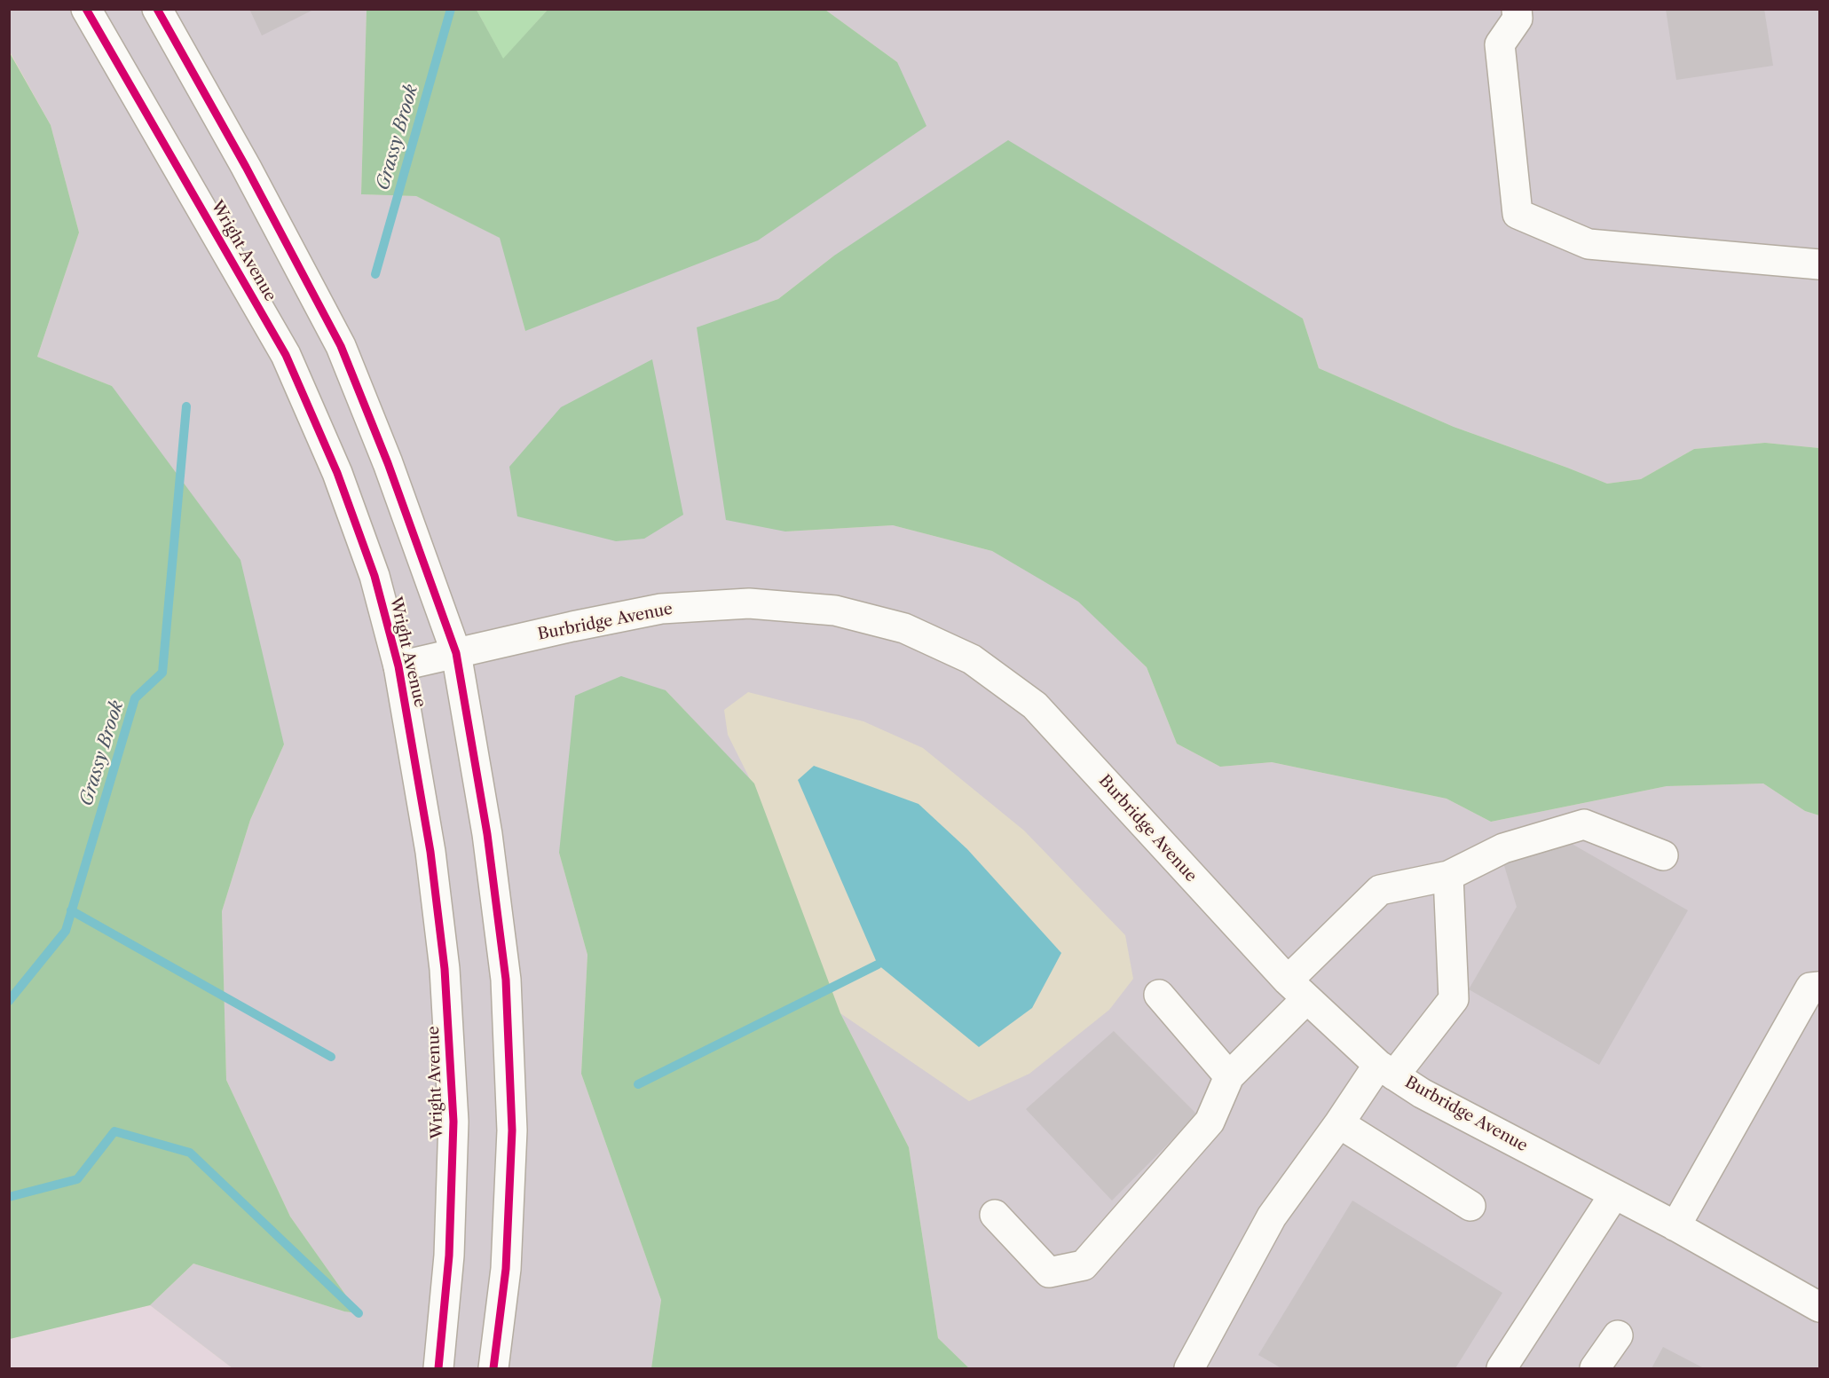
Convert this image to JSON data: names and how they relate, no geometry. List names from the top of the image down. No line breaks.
{"streets":{"main road":["Wright Avenue","Burbridge Avenue"]},"crossings":[["Wright Avenue","Burbridge Avenue"]],"water":["Grassy Brook"]}
